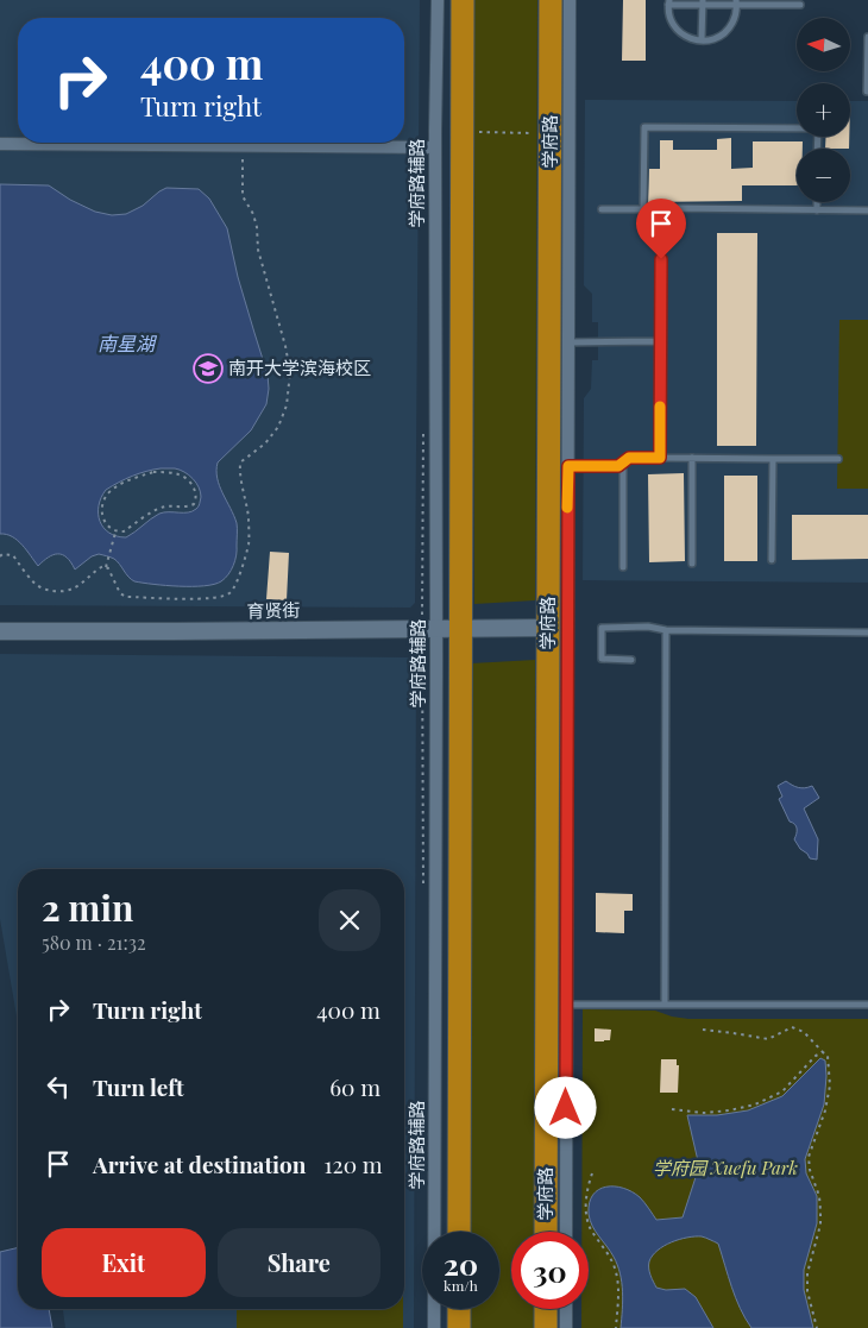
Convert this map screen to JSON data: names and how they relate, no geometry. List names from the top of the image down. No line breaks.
{"streets":{"highway":["学府路"],"street":["学府路辅路","育贤街"]},"crossings":[["学府路","育贤街"],["学府路辅路","育贤街"]],"water":["南星湖"],"parks":["学府园 Xuefu Park"],"places":{"school or university":["南开大学滨海校区"]},"north":"left","page":{"map_buttons":["+","−"],"turn":["400 m","Turn right"],"heading":["2 min","580 m · 21:32"],"list":[{"name":"Turn right","value":"400 m"},{"name":"Turn left","value":"60 m"},{"name":"Arrive at destination","value":"120 m"}],"buttons":["Exit","Share"],"speed":"20 km/h","limit":"30"}}
